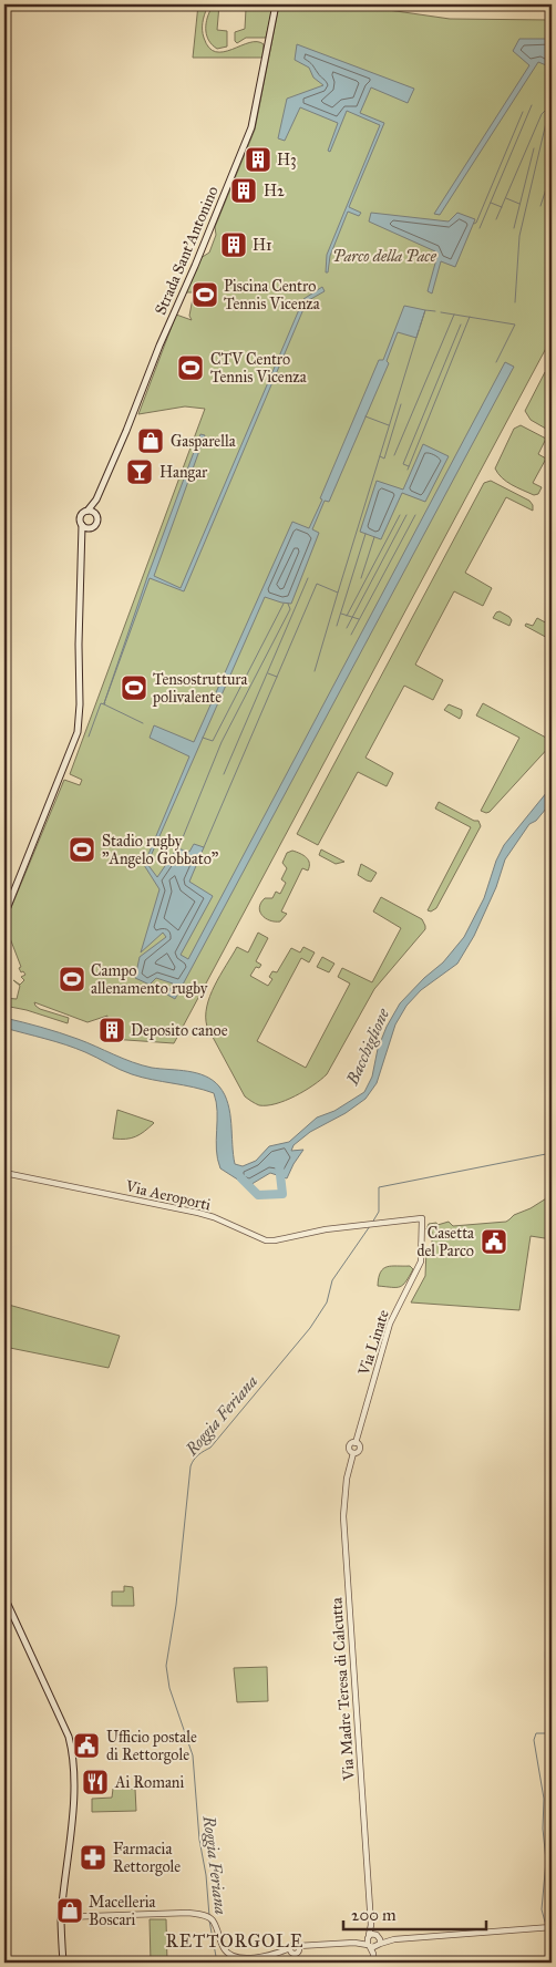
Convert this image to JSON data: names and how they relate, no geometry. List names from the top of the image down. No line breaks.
{"streets":{"main road":["Strada Sant'Antonino"],"street":["Via Aeroporti","Via Linate","Via Madre Teresa di Calcutta"]},"crossings":[["Via Aeroporti","Via Linate"],["Via Linate","Via Madre Teresa di Calcutta"]],"districts":["RETTORGOLE"],"water":["Bacchiglione","Roggia Feriana"],"parks":["Parco della Pace"],"places":{"building":["H3","H2","H1","Deposito canoe"],"sports":["Piscina Centro Tennis Vicenza","CTV Centro Tennis Vicenza","Tensostruttura polivalente","Stadio rugby \"Angelo Gobbato\"","Campo allenamento rugby"],"shop":["Gasparella","Macelleria Boscari"],"bar":["Hangar"],"public building":["Casetta del Parco","Ufficio postale di Rettorgole"],"restaurant":["Ai Romani"],"pharmacy":["Farmacia Rettorgole"]},"scale_bar":"200 m"}
